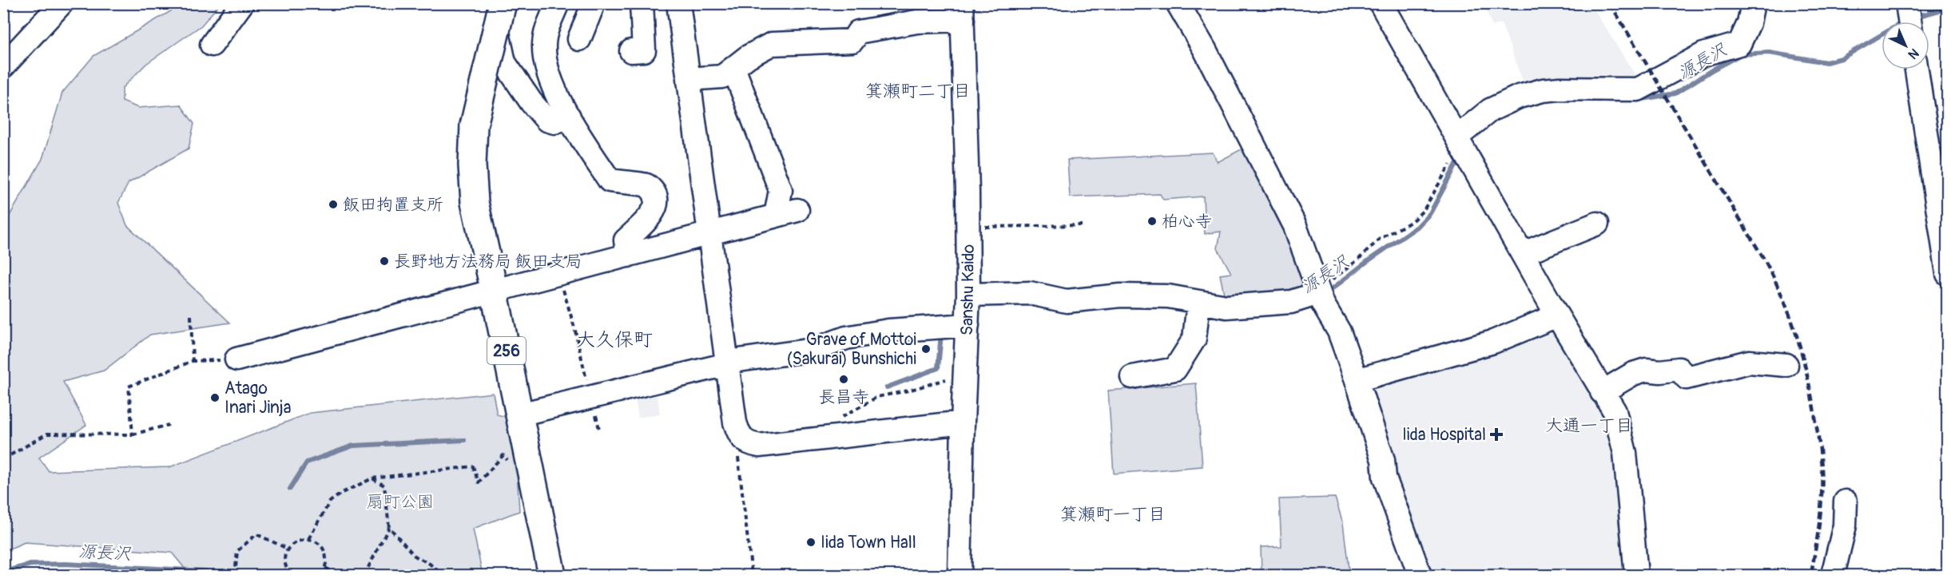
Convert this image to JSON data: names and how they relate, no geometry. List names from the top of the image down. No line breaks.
{"streets":{"highway":["256"],"street":["Sanshu Kaido"]},"districts":["箕瀬町二丁目","大久保町","大通一丁目","箕瀬町一丁目"],"water":["源長沢"],"parks":["扇町公園"],"places":{"other":["飯田拘置支所","柏心寺","長野地方法務局 飯田支局","Grave of Mottoi (Sakurai) Bunshichi","長昌寺","Atago Inari Jinja","Iida Town Hall"],"health":["Iida Hospital"]},"north":"bottom right"}
